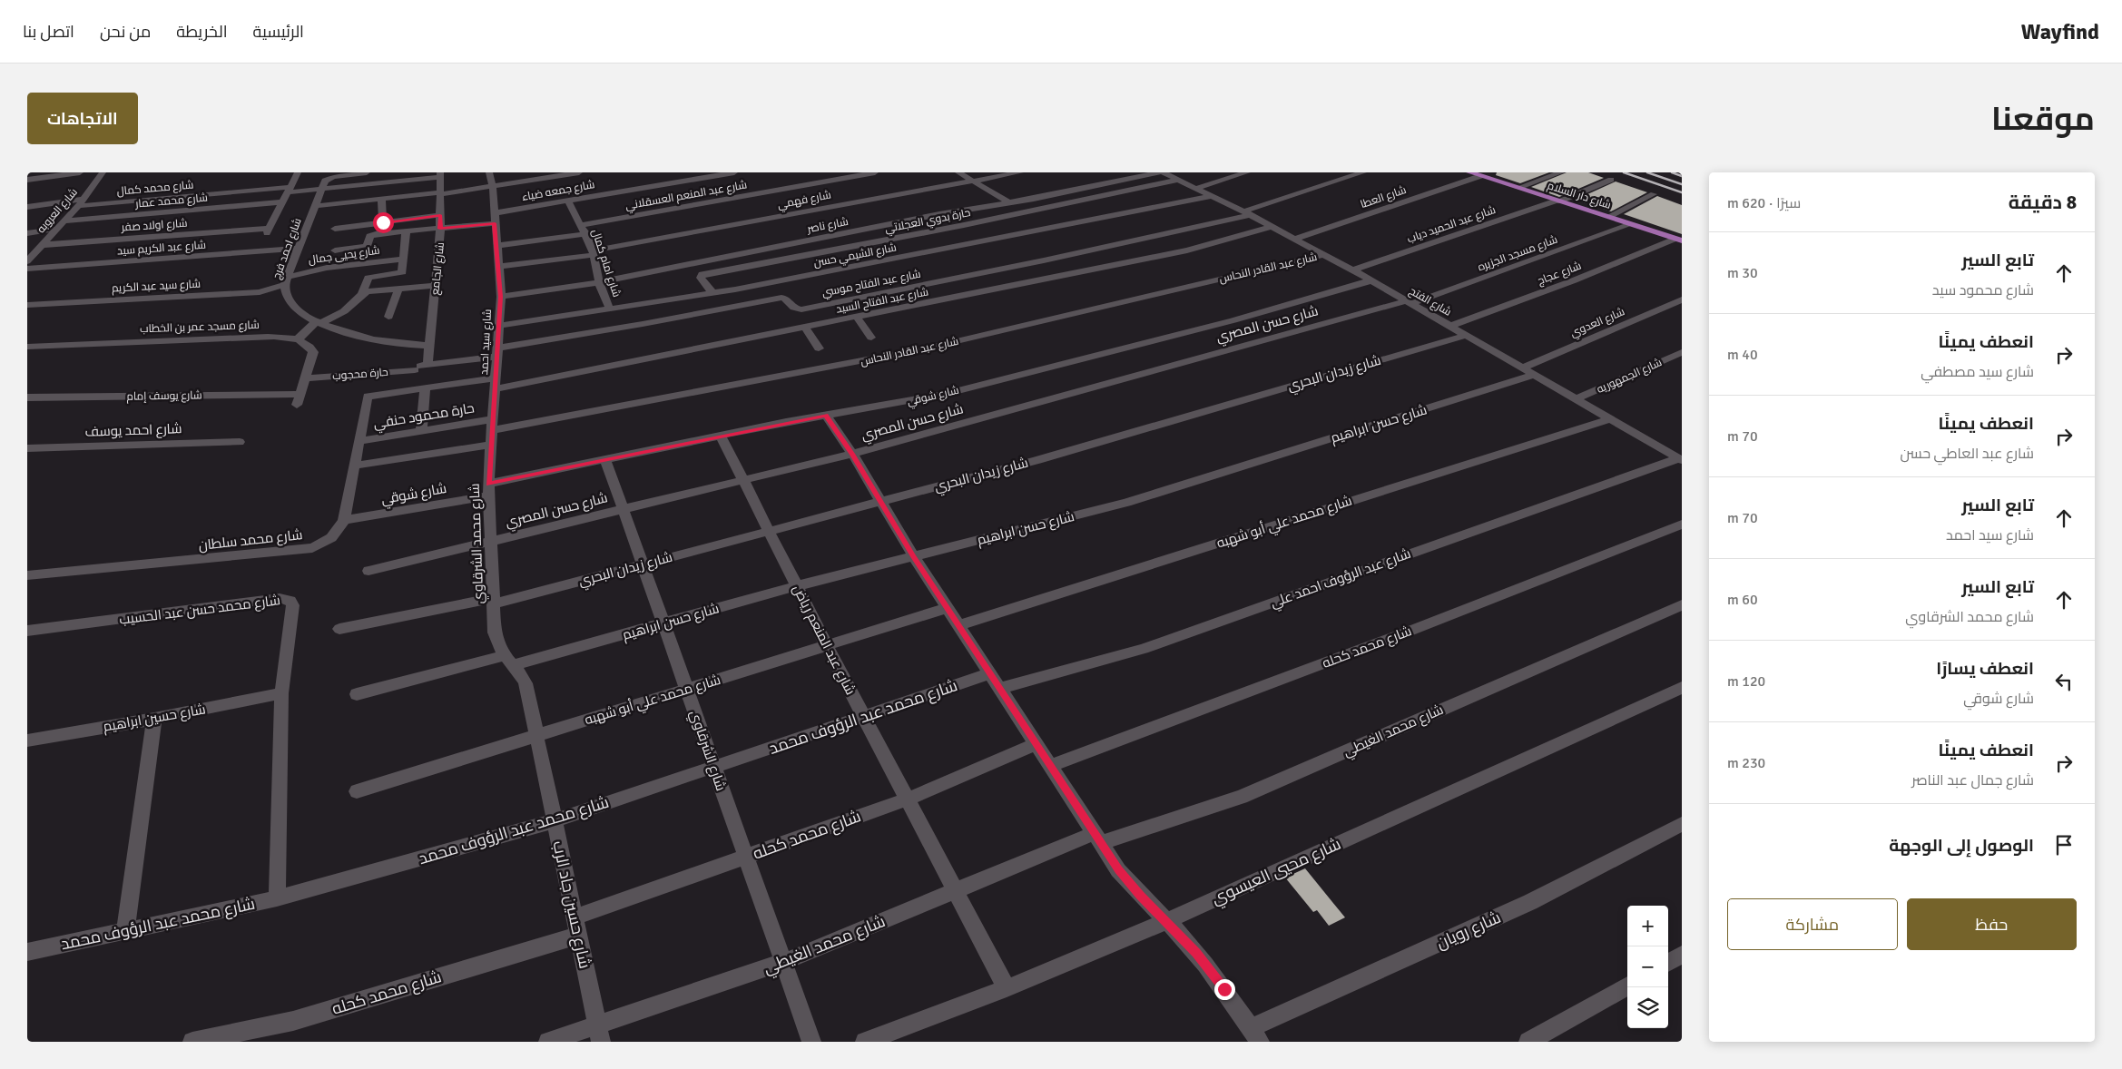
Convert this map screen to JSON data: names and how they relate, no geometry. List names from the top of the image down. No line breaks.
{"streets":{"main road":["شارع دار السلام"],"street":["شارع محمد كمال","شارع جمعه ضياء","شارع عبد المنعم العسقلاني","شارع العطا","شارع فهمي","شارع محمد عمار","شارع العروبه","حارة بدوي العجلاتي","شارع عبد الحميد دياب","شارع اولاد صفر","شارع ناصر","شارع عبد الكريم سيد","شارع احمد فرج","شارع مسجد الجزيره","شارع يحيى جمال","شارع الشيمي حسن","شارع امام كمال","شارع عبد القادر النحاس","شارع الجامع","شارع عجاج","شارع عبد الفتاح موسي","شارع سيد عبد الكريم","شارع عبد الفتاح السيد","شارع الفتح","شارع العدوي","شارع حسن المصري","شارع مسجد عمر بن الخطاب","شارع سيد احمد","شارع زيدان البحري","حارة محجوب","شارع الجمهوريه","شارع يوسف إمام","شارع شوقي","حارة محمود حنفي","شارع حسن ابراهيم","شارع احمد يوسف","شارع محمد علي أبو شهبه","شارع محمد سلطان","شارع محمد الشرقاوي","شارع عبد الرؤوف احمد علي","شارع محمد حسن عبد الحسيب","شارع عبد المنعم رياض","شارع محمد كحله","شارع محمد عبد الرؤوف محمد","شارع حسين ابراهيم","شارع محمد الغيطي","شارع الشرقاوي","شارع محيي العيسوي","شارع حسين جاد الرب","شارع رويان"]},"crossings":[["شارع محمد كمال","شارع العروبه"],["شارع محمد كمال","شارع احمد فرج"],["شارع محمد كمال","شارع الجامع"],["شارع جمعه ضياء","شارع امام كمال"],["شارع جمعه ضياء","شارع سيد احمد"],["شارع عبد المنعم العسقلاني","شارع امام كمال"],["شارع دار السلام","شارع العطا"],["شارع دار السلام","شارع عبد الحميد دياب"],["شارع دار السلام","شارع مسجد الجزيره"],["شارع دار السلام","شارع عجاج"],["شارع العطا","شارع الفتح"],["شارع فهمي","شارع امام كمال"],["شارع فهمي","شارع سيد احمد"],["شارع محمد عمار","شارع العروبه"],["شارع محمد عمار","شارع اولاد صفر"],["شارع العروبه","شارع اولاد صفر"],["حارة بدوي العجلاتي","شارع الشيمي حسن"],["حارة بدوي العجلاتي","شارع الفتح"],["شارع عبد الحميد دياب","شارع الفتح"],["شارع ناصر","شارع امام كمال"],["شارع ناصر","شارع سيد احمد"],["شارع عبد الكريم سيد","شارع احمد فرج"],["شارع احمد فرج","شارع يحيى جمال"],["شارع احمد فرج","شارع الجامع"],["شارع احمد فرج","شارع سيد عبد الكريم"],["شارع مسجد الجزيره","شارع الفتح"],["شارع مسجد الجزيره","شارع حسن المصري"],["شارع يحيى جمال","شارع سيد عبد الكريم"],["شارع الشيمي حسن","شارع امام كمال"],["شارع الشيمي حسن","شارع الفتح"],["شارع الشيمي حسن","شارع سيد احمد"],["شارع عبد القادر النحاس","شارع الفتح"],["شارع عبد القادر النحاس","حارة محمود حنفي"],["شارع عبد القادر النحاس","شارع محمد الشرقاوي"],["شارع الجامع","شارع عبد الفتاح موسي"],["شارع عجاج","شارع الفتح"],["شارع عبد الفتاح موسي","شارع الفتح"],["شارع عبد الفتاح موسي","شارع سيد احمد"],["شارع عبد الفتاح السيد","شارع الفتح"],["شارع عبد الفتاح السيد","شارع سيد احمد"],["شارع عبد الفتاح السيد","شارع محمد سلطان"],["شارع عبد الفتاح السيد","شارع محمد الشرقاوي"],["شارع الفتح","شارع العدوي"],["شارع الفتح","شارع حسن المصري"],["شارع الفتح","شارع زيدان البحري"],["شارع الفتح","شارع الجمهوريه"],["شارع الفتح","شارع شوقي"],["شارع الفتح","شارع حسن ابراهيم"],["شارع الفتح","شارع محمد علي أبو شهبه"],["شارع الفتح","شارع عبد الرؤوف احمد علي"],["شارع حسن المصري","شارع محمد الشرقاوي"],["شارع حسن المصري","شارع عبد المنعم رياض"],["شارع حسن المصري","شارع الشرقاوي"],["شارع سيد احمد","شارع محمد سلطان"],["شارع سيد احمد","شارع محمد الشرقاوي"],["شارع زيدان البحري","شارع محمد الشرقاوي"],["شارع زيدان البحري","شارع عبد المنعم رياض"],["شارع زيدان البحري","شارع الشرقاوي"],["شارع شوقي","شارع محمد سلطان"],["شارع شوقي","شارع محمد الشرقاوي"],["شارع شوقي","شارع عبد المنعم رياض"],["شارع شوقي","شارع الشرقاوي"],["حارة محمود حنفي","شارع محمد سلطان"],["حارة محمود حنفي","شارع محمد الشرقاوي"],["شارع حسن ابراهيم","شارع محمد الشرقاوي"],["شارع حسن ابراهيم","شارع عبد المنعم رياض"],["شارع حسن ابراهيم","شارع الشرقاوي"],["شارع حسن ابراهيم","شارع حسين جاد الرب"],["شارع محمد علي أبو شهبه","شارع عبد المنعم رياض"],["شارع محمد علي أبو شهبه","شارع الشرقاوي"],["شارع محمد علي أبو شهبه","شارع حسين جاد الرب"],["شارع محمد سلطان","شارع محمد الشرقاوي"],["شارع محمد الشرقاوي","شارع حسين جاد الرب"],["شارع محمد حسن عبد الحسيب","شارع محمد عبد الرؤوف محمد"],["شارع محمد حسن عبد الحسيب","شارع حسين ابراهيم"],["شارع عبد المنعم رياض","شارع محمد كحله"],["شارع عبد المنعم رياض","شارع محمد عبد الرؤوف محمد"],["شارع عبد المنعم رياض","شارع محمد الغيطي"],["شارع عبد المنعم رياض","شارع محيي العيسوي"],["شارع محمد كحله","شارع الشرقاوي"],["شارع محمد كحله","شارع حسين جاد الرب"],["شارع محمد عبد الرؤوف محمد","شارع الشرقاوي"],["شارع محمد عبد الرؤوف محمد","شارع حسين جاد الرب"],["شارع محمد الغيطي","شارع الشرقاوي"],["شارع محمد الغيطي","شارع حسين جاد الرب"]],"page":{"header":"Wayfind","nav":["الرئيسية","الخريطة","من نحن","اتصل بنا"],"title":"موقعنا","buttons":["الاتجاهات",["حفظ","مشاركة"]],"heading":["8 دقيقة","سيرًا · 620 m"],"list":[["تابع السير","شارع محمود سيد","30 m"],["انعطف يمينًا","شارع سيد مصطفي","40 m"],["انعطف يمينًا","شارع عبد العاطي حسن","70 m"],["تابع السير","شارع سيد احمد","70 m"],["تابع السير","شارع محمد الشرقاوي","60 m"],["انعطف يسارًا","شارع شوقي","120 m"],["انعطف يمينًا","شارع جمال عبد الناصر","230 m"],"الوصول إلى الوجهة"],"map_buttons":["+","−"]}}
